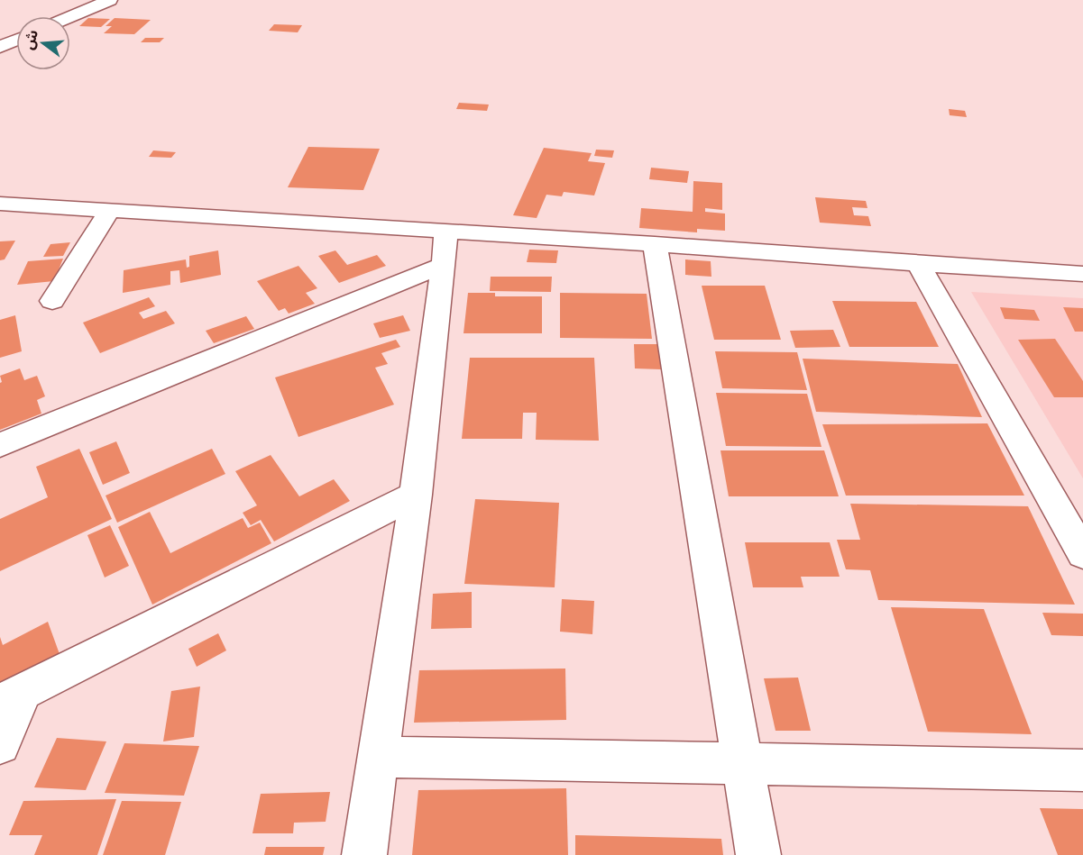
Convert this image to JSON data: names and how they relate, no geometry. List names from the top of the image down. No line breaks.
{"north":"left"}
